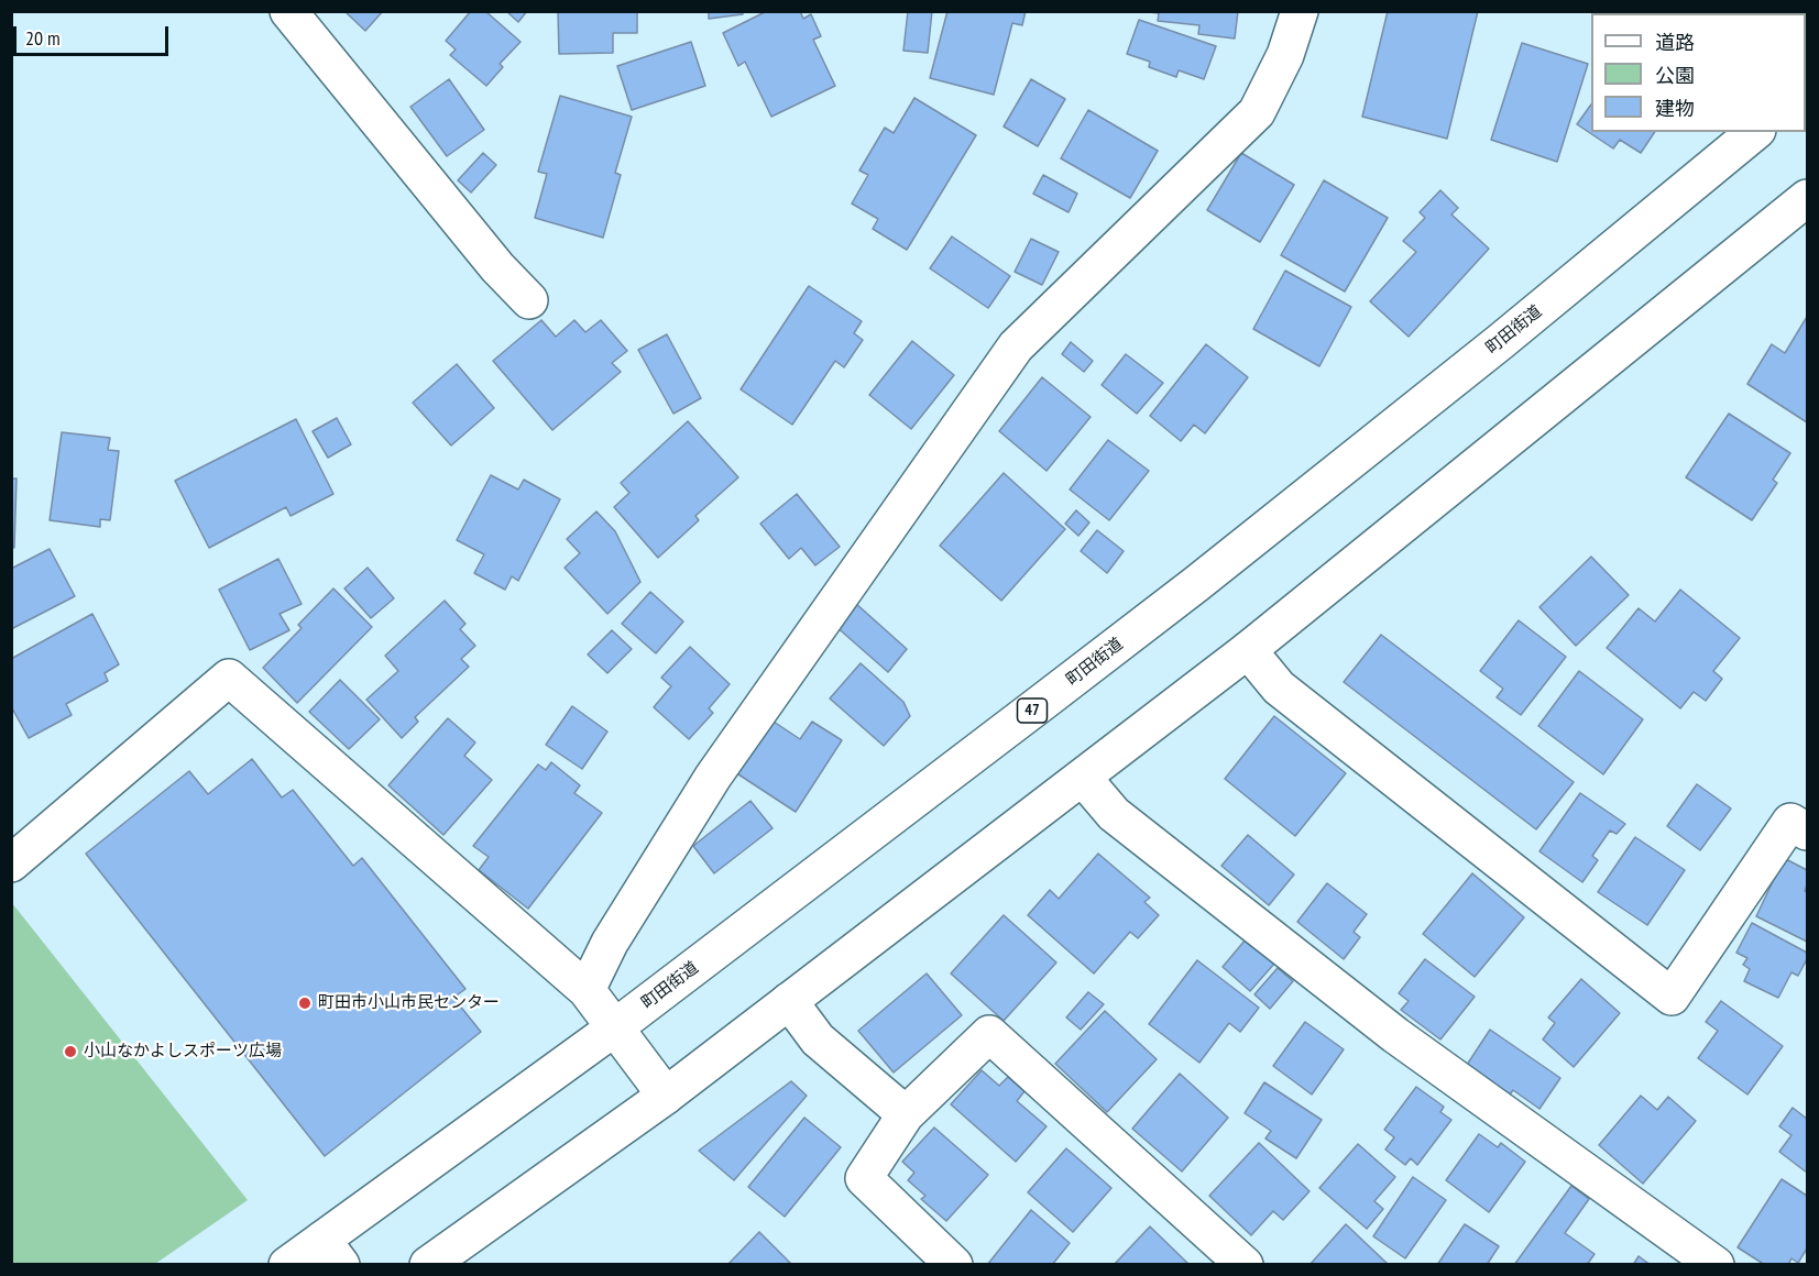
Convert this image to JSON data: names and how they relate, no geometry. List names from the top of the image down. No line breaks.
{"streets":{"street":["町田街道","47"]},"places":["町田市小山市民センター","小山なかよしスポーツ広場"],"legend":["道路","公園","建物"],"scale_bar":"20 m"}
